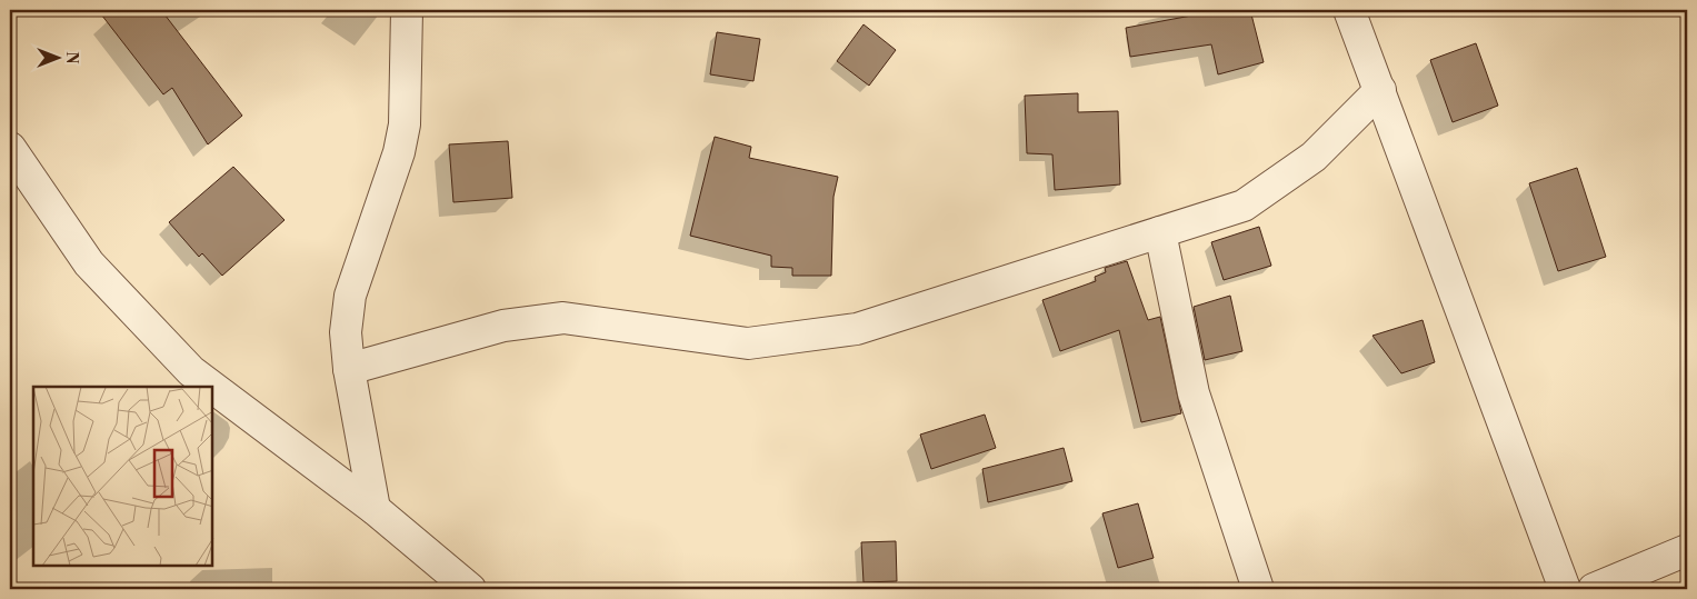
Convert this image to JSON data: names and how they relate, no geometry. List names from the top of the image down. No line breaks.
{"north":"right"}
